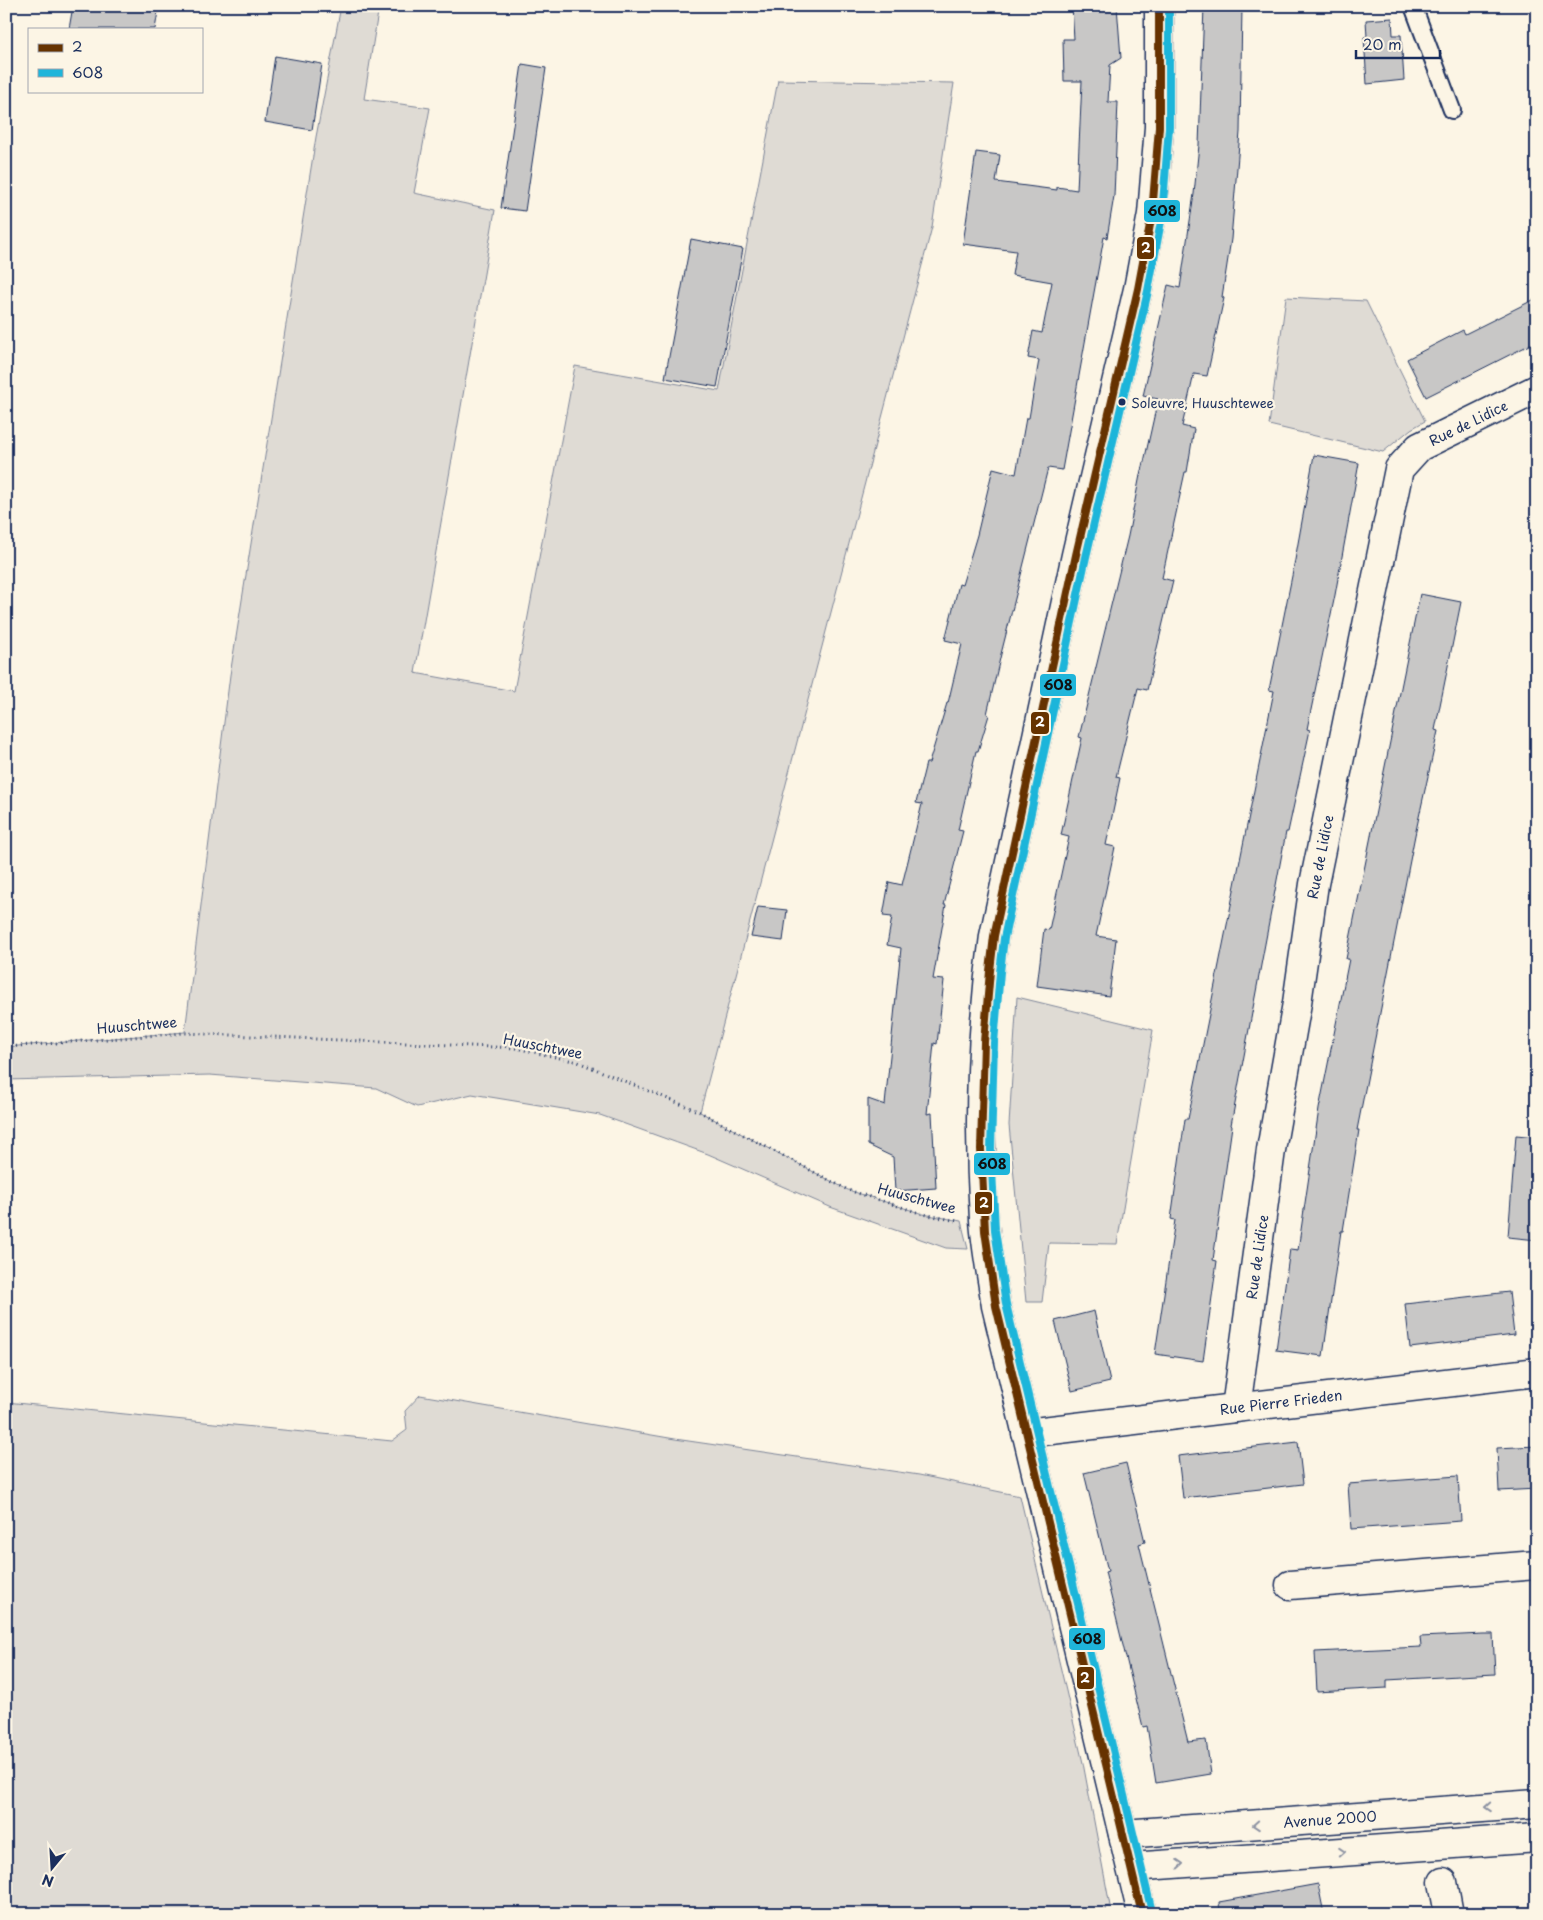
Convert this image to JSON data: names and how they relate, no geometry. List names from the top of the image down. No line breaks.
{"streets":{"street":["Rue de Lidice","Rue Pierre Frieden","Avenue 2000"],"path":["Huuschtwee"]},"crossings":[["Rue de Lidice","Rue Pierre Frieden"]],"places":["Soleuvre, Huuschtewee"],"lines":["transit line 2","transit line 608"],"legend":["2","608"],"scale_bar":"20 m","north":"bottom"}
